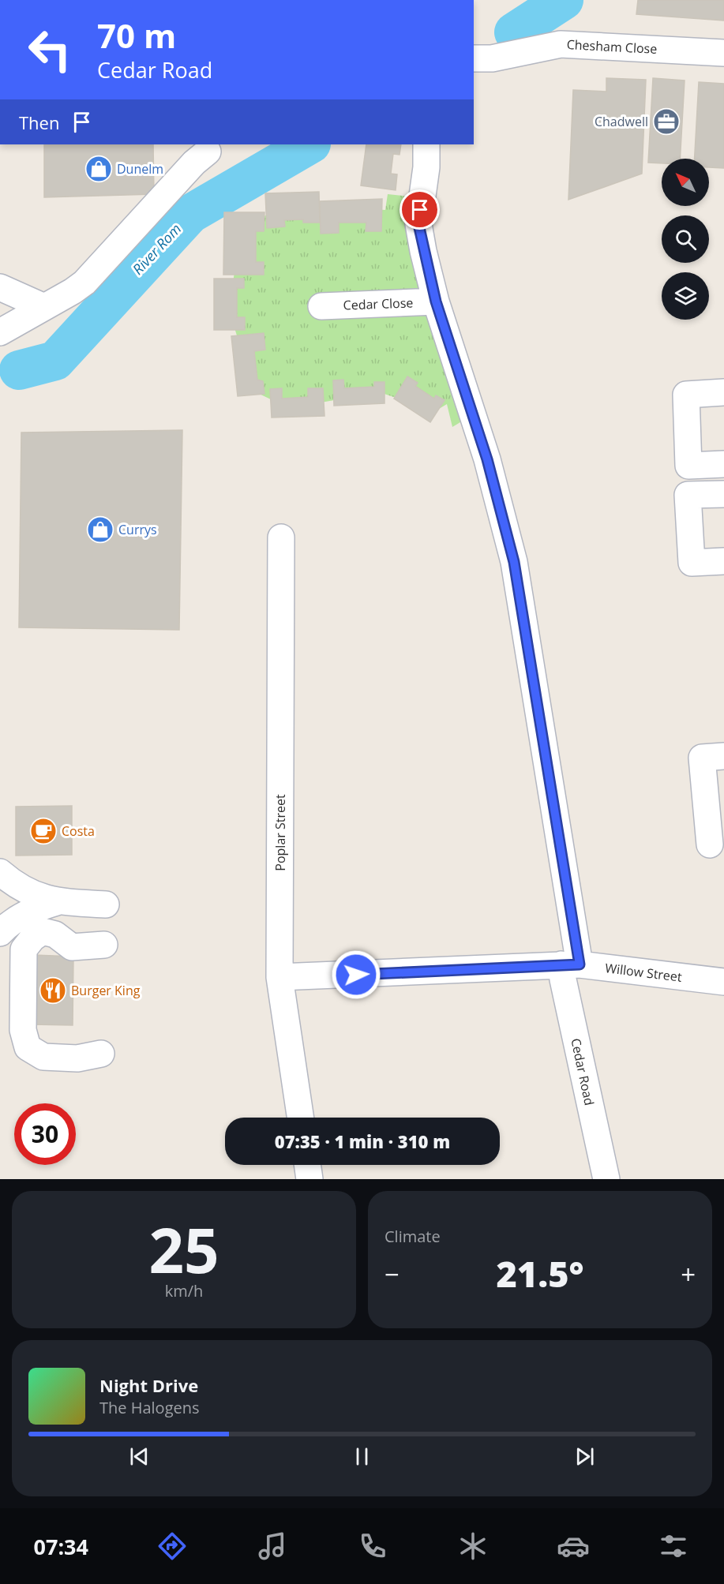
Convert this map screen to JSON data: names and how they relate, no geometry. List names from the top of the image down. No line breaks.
{"streets":{"street":["Chesham Close","Cedar Close","Poplar Street","Willow Street","Cedar Road"]},"crossings":[["Cedar Close","Cedar Road"],["Poplar Street","Willow Street"],["Willow Street","Cedar Road"]],"water":["River Rom"],"places":{"office":["Chadwell"],"shop":["Dunelm","Currys"],"cafe":["Costa"],"restaurant":["Burger King"]},"north":"top left","page":{"turn":["70 m","Cedar Road"],"then":"Then","limit":"30","trip":"07:35 · 1 min · 310 m","tile":[["25","km/h"],"Climate"],"heat":["−","21.5°","+"],"song":["Night Drive","The Halogens"],"tabs":"07:34"}}
